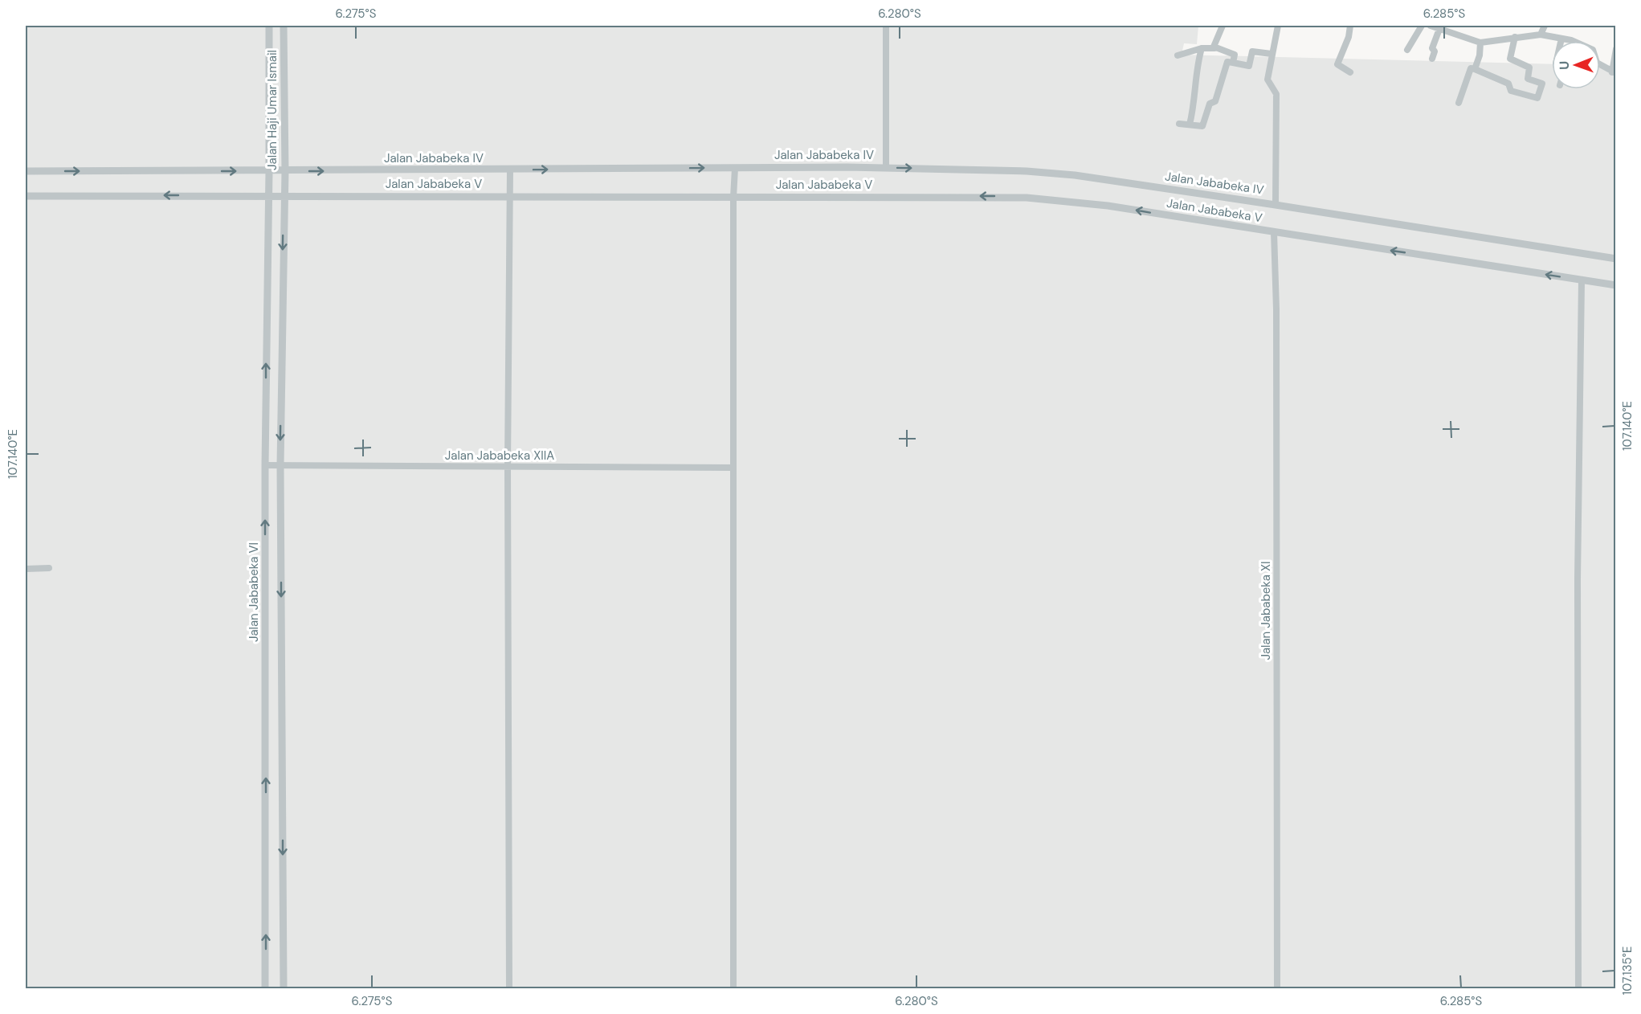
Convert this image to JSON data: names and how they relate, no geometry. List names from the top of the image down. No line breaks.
{"streets":{"street":["Jalan Haji Umar Ismail","Jalan Jababeka IV","Jalan Jababeka V","Jalan Jababeka XIIA","Jalan Jababeka VI","Jalan Jababeka XI"]},"crossings":[["Jalan Haji Umar Ismail","Jalan Jababeka IV"],["Jalan Haji Umar Ismail","Jalan Jababeka V"],["Jalan Haji Umar Ismail","Jalan Jababeka VI"],["Jalan Jababeka V","Jalan Jababeka VI"],["Jalan Jababeka V","Jalan Jababeka XI"],["Jalan Jababeka XIIA","Jalan Jababeka VI"]],"one_way":["Jalan Jababeka IV","Jalan Jababeka V"],"north":"left","coordinates":["6.275°S","6.280°S","6.285°S","107.140°E","107.135°E"]}
